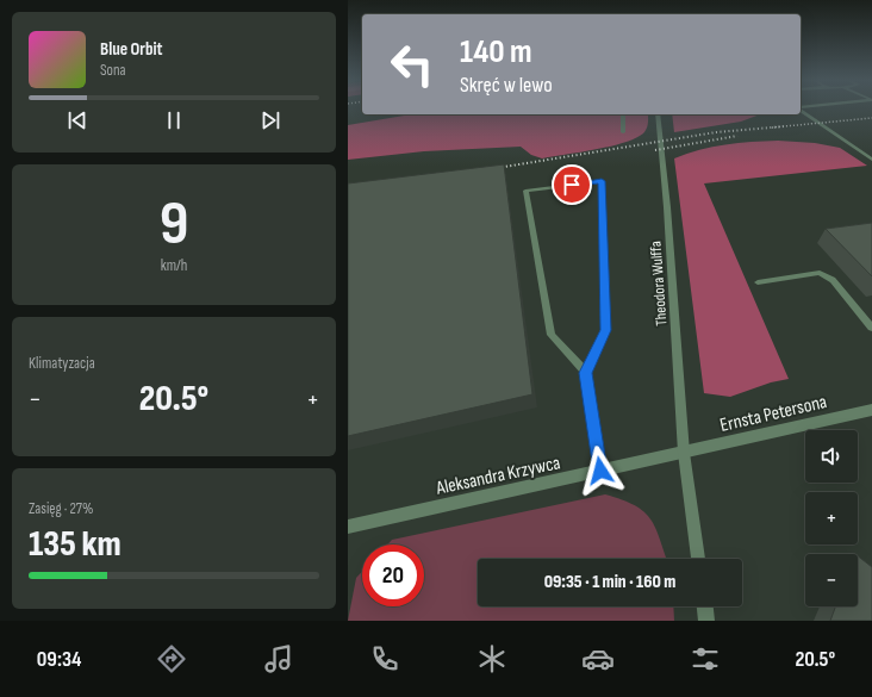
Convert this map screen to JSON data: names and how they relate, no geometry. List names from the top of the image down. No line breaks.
{"streets":{"street":["Theodora Wulffa","Ernsta Petersona","Aleksandra Krzywca"]},"crossings":[["Theodora Wulffa","Ernsta Petersona"],["Theodora Wulffa","Aleksandra Krzywca"],["Ernsta Petersona","Aleksandra Krzywca"]],"page":{"turn":["140 m","Skręć w lewo"],"song":["Blue Orbit","Sona"],"tile":[["9","km/h"],"Klimatyzacja",["Zasięg · 27%","135 km"]],"heat":["−","20.5°","+"],"map_buttons":["+","−"],"limit":"20","trip":"09:35 · 1 min · 160 m","tabs":["09:34","20.5°"]}}
